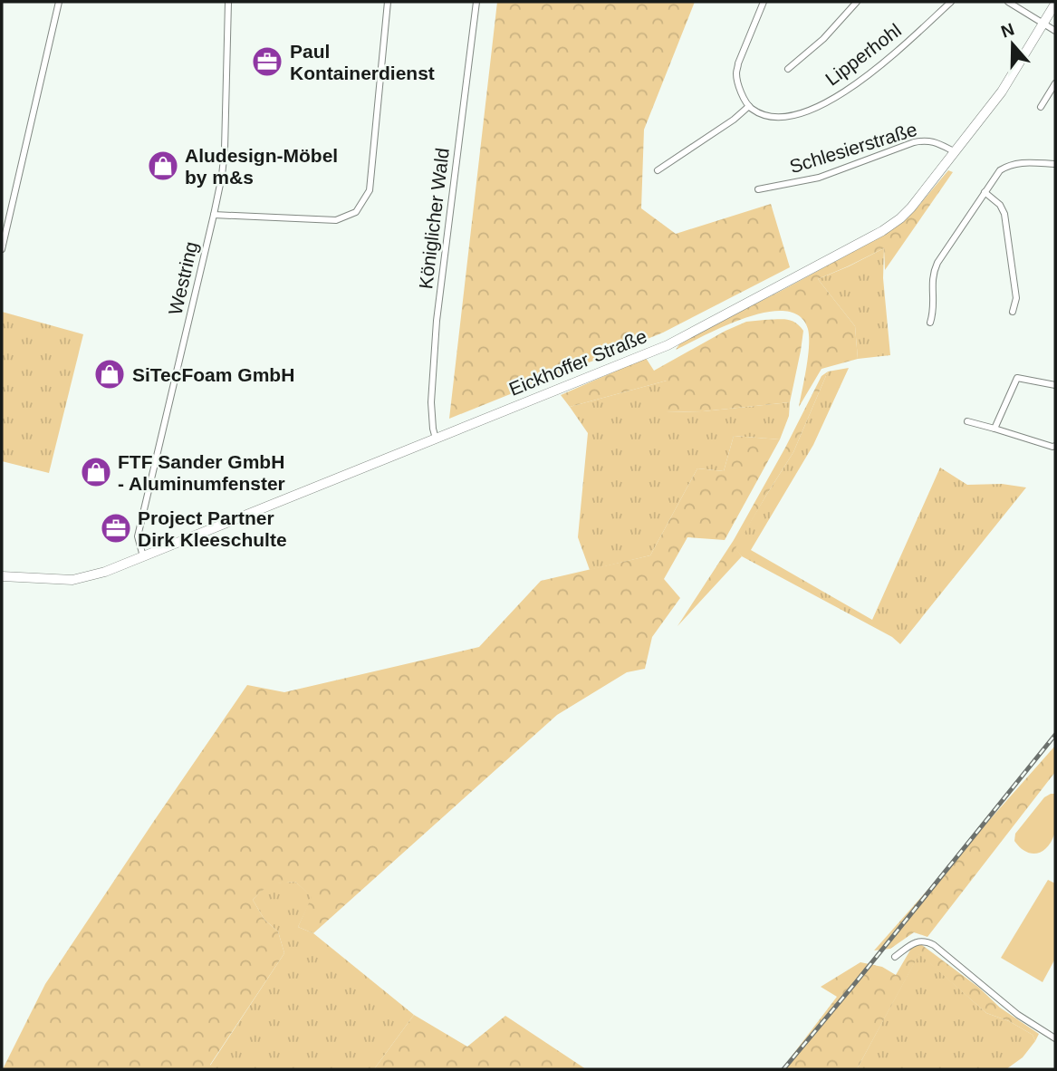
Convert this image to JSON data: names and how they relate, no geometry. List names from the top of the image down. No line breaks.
{"streets":{"main road":["Eickhoffer Straße"],"street":["Lipperhohl","Schlesierstraße","Königlicher Wald","Westring"]},"crossings":[["Schlesierstraße","Eickhoffer Straße"],["Königlicher Wald","Eickhoffer Straße"],["Westring","Eickhoffer Straße"]],"places":{"office":["Paul Kontainerdienst","Project Partner Dirk Kleeschulte"],"shop":["Aludesign-Möbel by m&s","SiTecFoam GmbH","FTF Sander GmbH - Aluminumfenster"]},"north":"top"}
